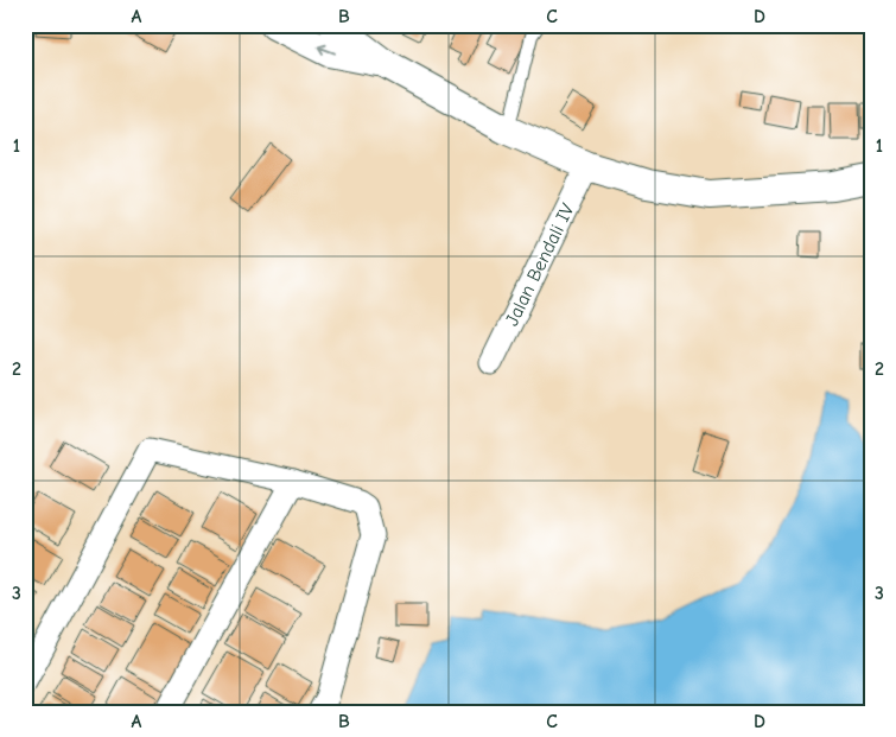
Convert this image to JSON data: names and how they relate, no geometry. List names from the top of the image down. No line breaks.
{"streets":{"street":["Jalan Bendali IV"]},"grid":{"columns":["A","B","C","D"],"rows":["1","2","3"]}}
